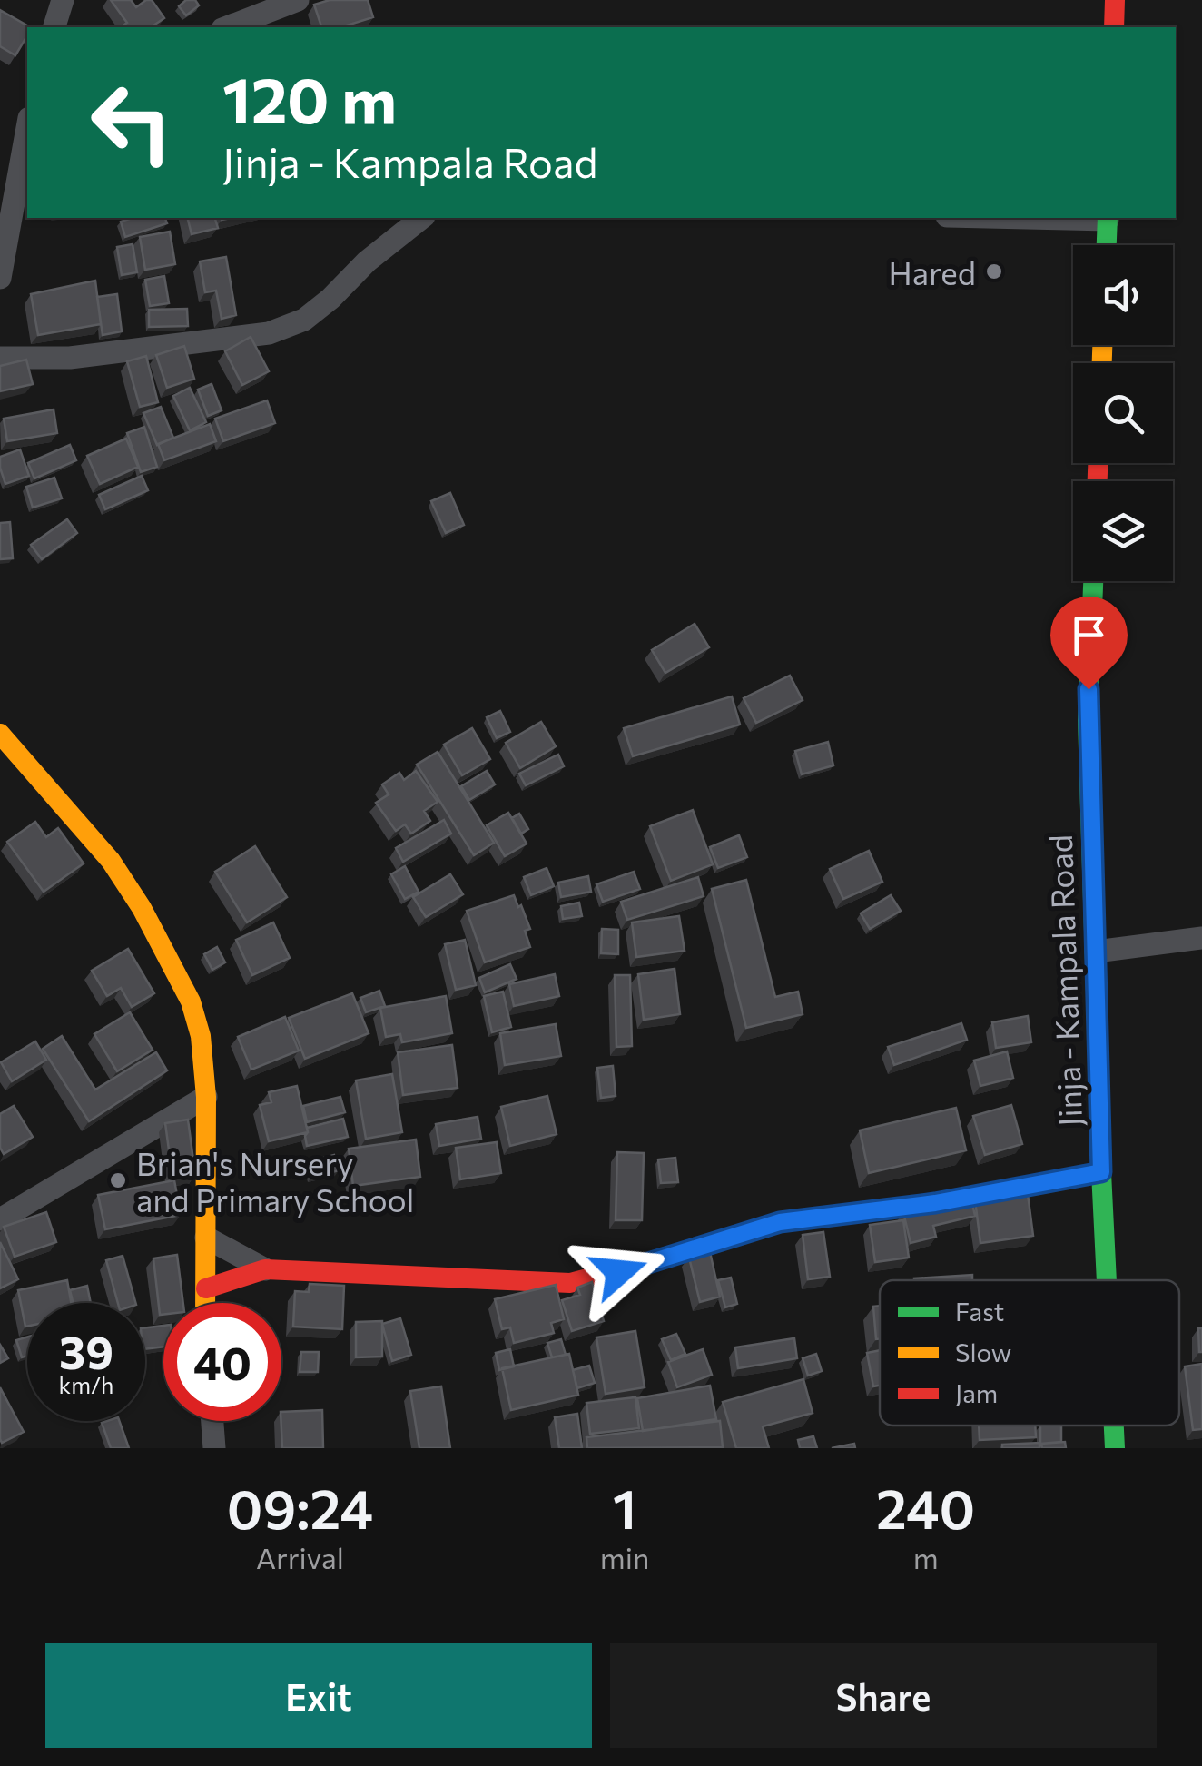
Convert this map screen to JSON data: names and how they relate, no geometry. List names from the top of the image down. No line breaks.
{"streets":{"main road":["Jinja - Kampala Road"]},"places":["Hared","Brian's Nursery and Primary School"],"legend":["Fast","Slow","Jam"],"page":{"turn":["120 m","Jinja - Kampala Road"],"speed":"39 km/h","limit":"40","eta":["09:24","Arrival","1","min","240","m"],"buttons":["Exit","Share"]}}
